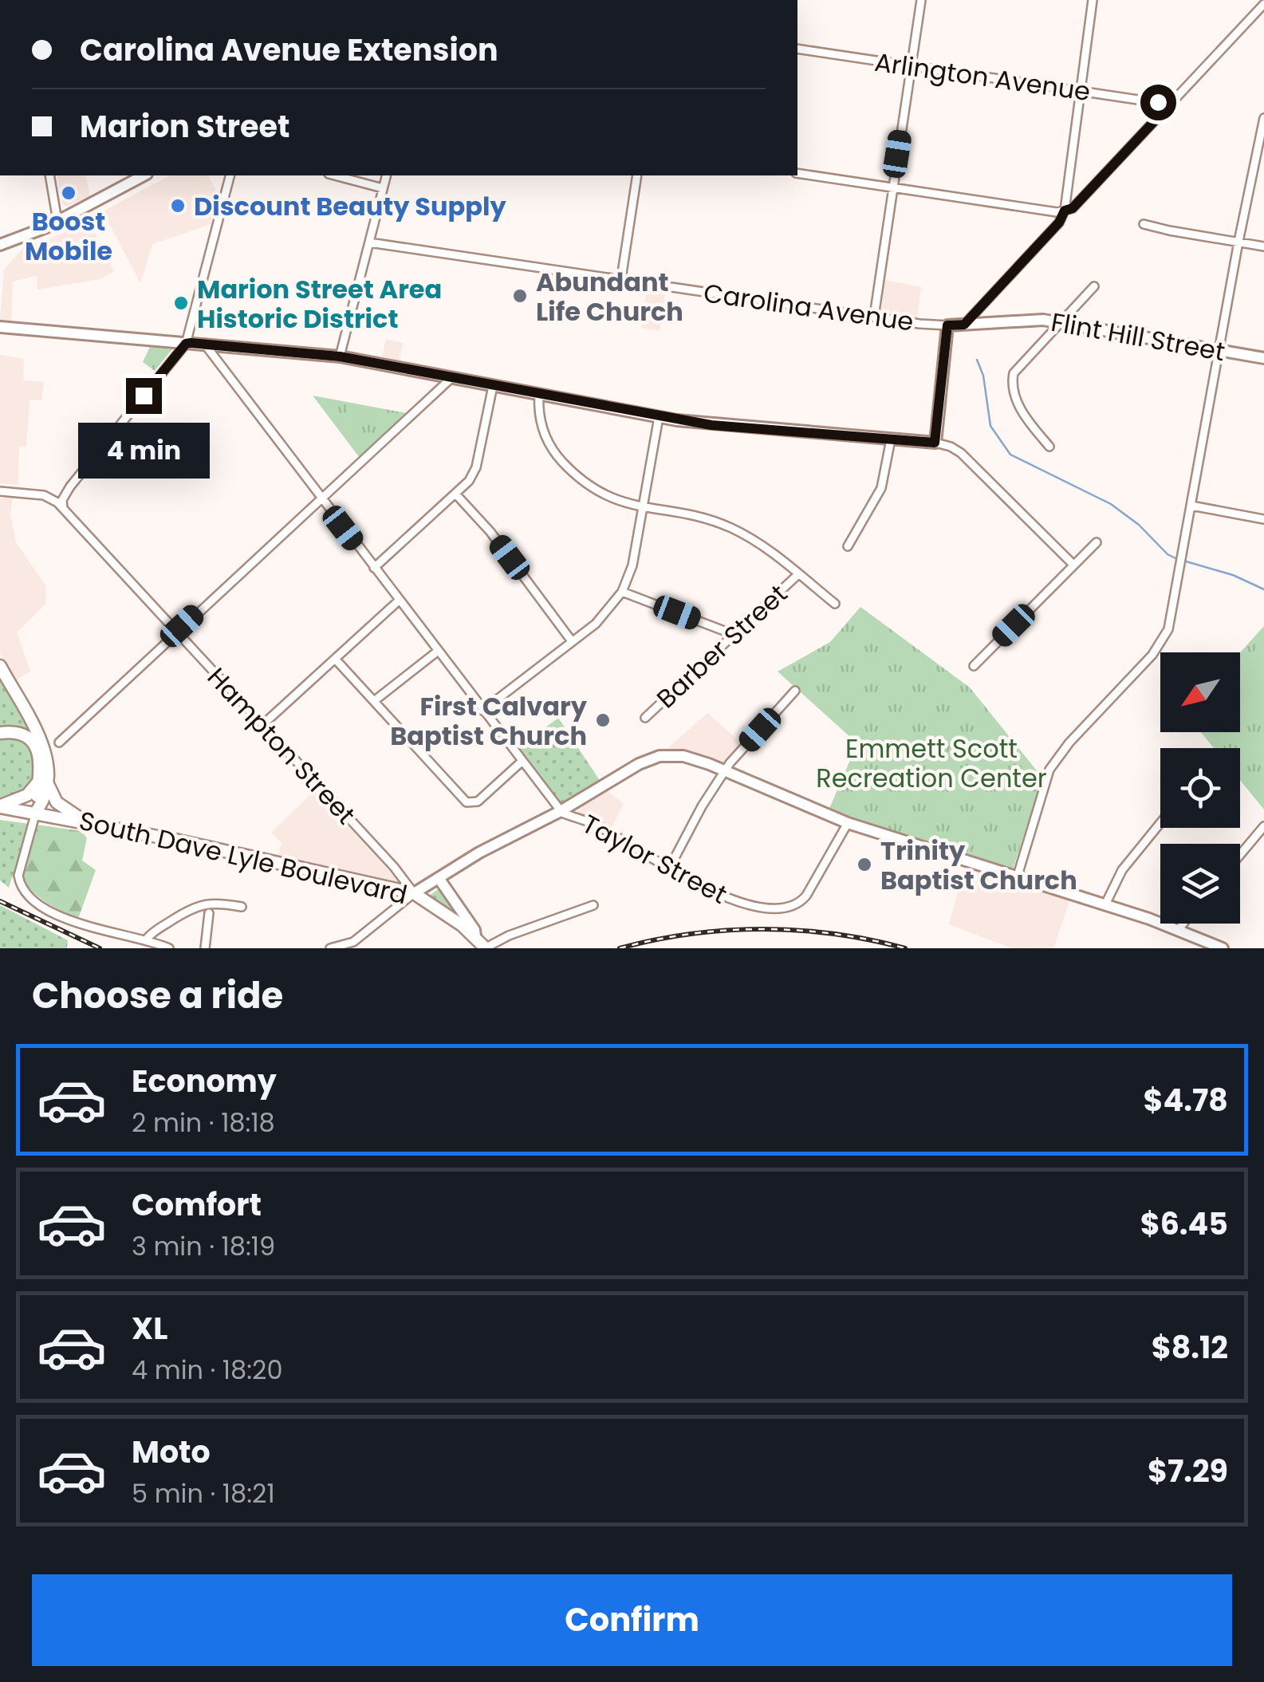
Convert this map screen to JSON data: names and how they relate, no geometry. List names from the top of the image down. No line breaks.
{"streets":{"main road":["South Dave Lyle Boulevard"],"street":["Arlington Avenue","Carolina Avenue","Flint Hill Street","Barber Street","Hampton Street","Taylor Street"]},"crossings":[["Carolina Avenue","Flint Hill Street"],["Hampton Street","South Dave Lyle Boulevard"]],"parks":["Emmett Scott Recreation Center"],"places":["Boost Mobile","Discount Beauty Supply","Abundant Life Church","Marion Street Area Historic District","First Calvary Baptist Church","Trinity Baptist Church"],"north":"bottom left","page":{"banner":["Carolina Avenue Extension","Marion Street"],"bubble":"4 min","heading":"Choose a ride","list":[{"name":"Economy","note":"2 min · 18:18","value":"$4.78"},{"name":"Comfort","note":"3 min · 18:19","value":"$6.45"},{"name":"XL","note":"4 min · 18:20","value":"$8.12"},{"name":"Moto","note":"5 min · 18:21","value":"$7.29"}],"buttons":"Confirm"}}
